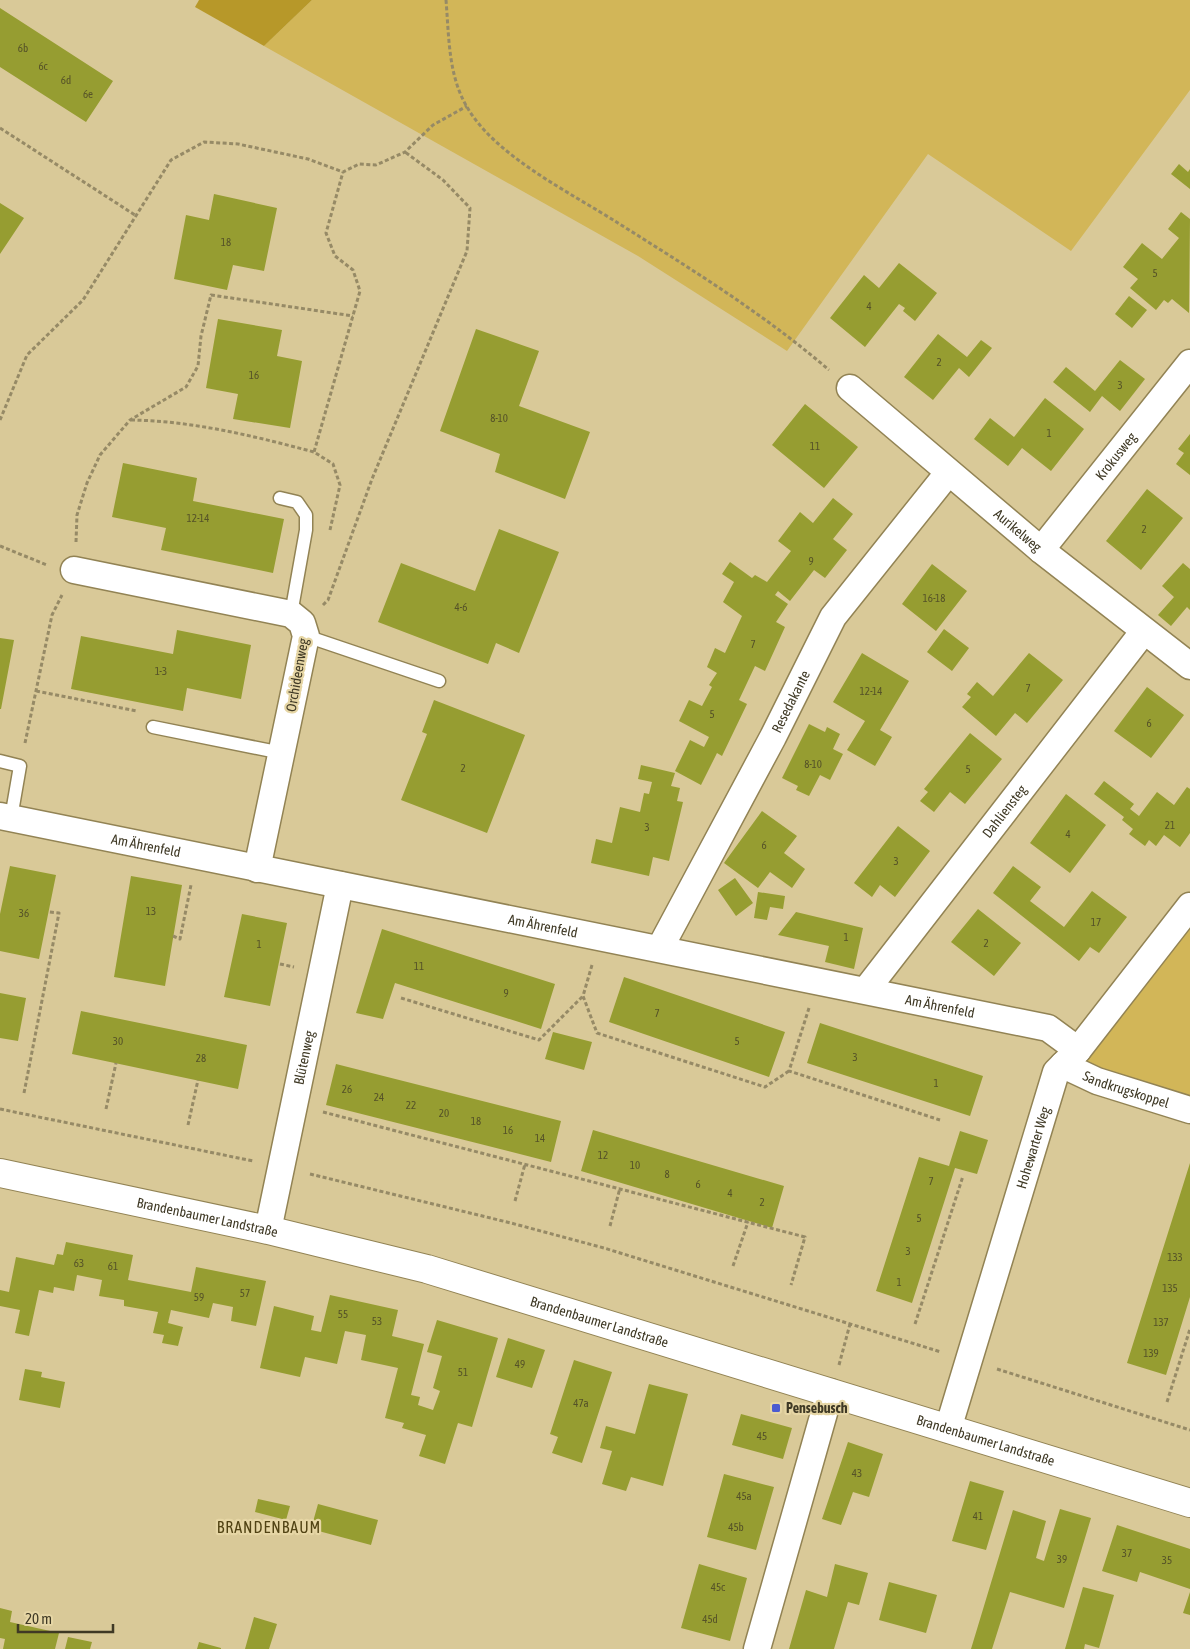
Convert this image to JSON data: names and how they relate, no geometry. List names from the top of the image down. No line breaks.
{"streets":{"main road":["Brandenbaumer Landstraße"],"street":["Krokusweg","Aurikelweg","Orchideenweg","Resedakante","Dahliensteg","Am Ährenfeld","Blütenweg","Sandkrugskoppel","Hohewarter Weg"]},"crossings":[["Krokusweg","Aurikelweg"],["Aurikelweg","Resedakante"],["Aurikelweg","Dahliensteg"],["Orchideenweg","Am Ährenfeld"],["Resedakante","Am Ährenfeld"],["Dahliensteg","Am Ährenfeld"],["Am Ährenfeld","Blütenweg"],["Am Ährenfeld","Sandkrugskoppel"],["Am Ährenfeld","Hohewarter Weg"],["Blütenweg","Brandenbaumer Landstraße"],["Sandkrugskoppel","Hohewarter Weg"],["Hohewarter Weg","Brandenbaumer Landstraße"]],"districts":["BRANDENBAUM"],"places":{"transit":["Pensebusch"]},"house_numbers":["6b","6c","6d","6e","18","5","4","2","16","3","8-10","1","11","12-14","2","9","16-18","4-6","7","1-3","7","12-14","5","6","8-10","2","5","21","3","4","6","3","13","36","17","1","2","1","11","9","7","30","5","3","28","1","26","24","22","20","18","16","14","12","10","8","7","6","4","2","5","3","133","63","61","1","135","57","59","55","53","137","139","49","51","47a","45","43","45a","41","45b","37","39","35","45c","45d"],"scale_bar":"20 m"}
